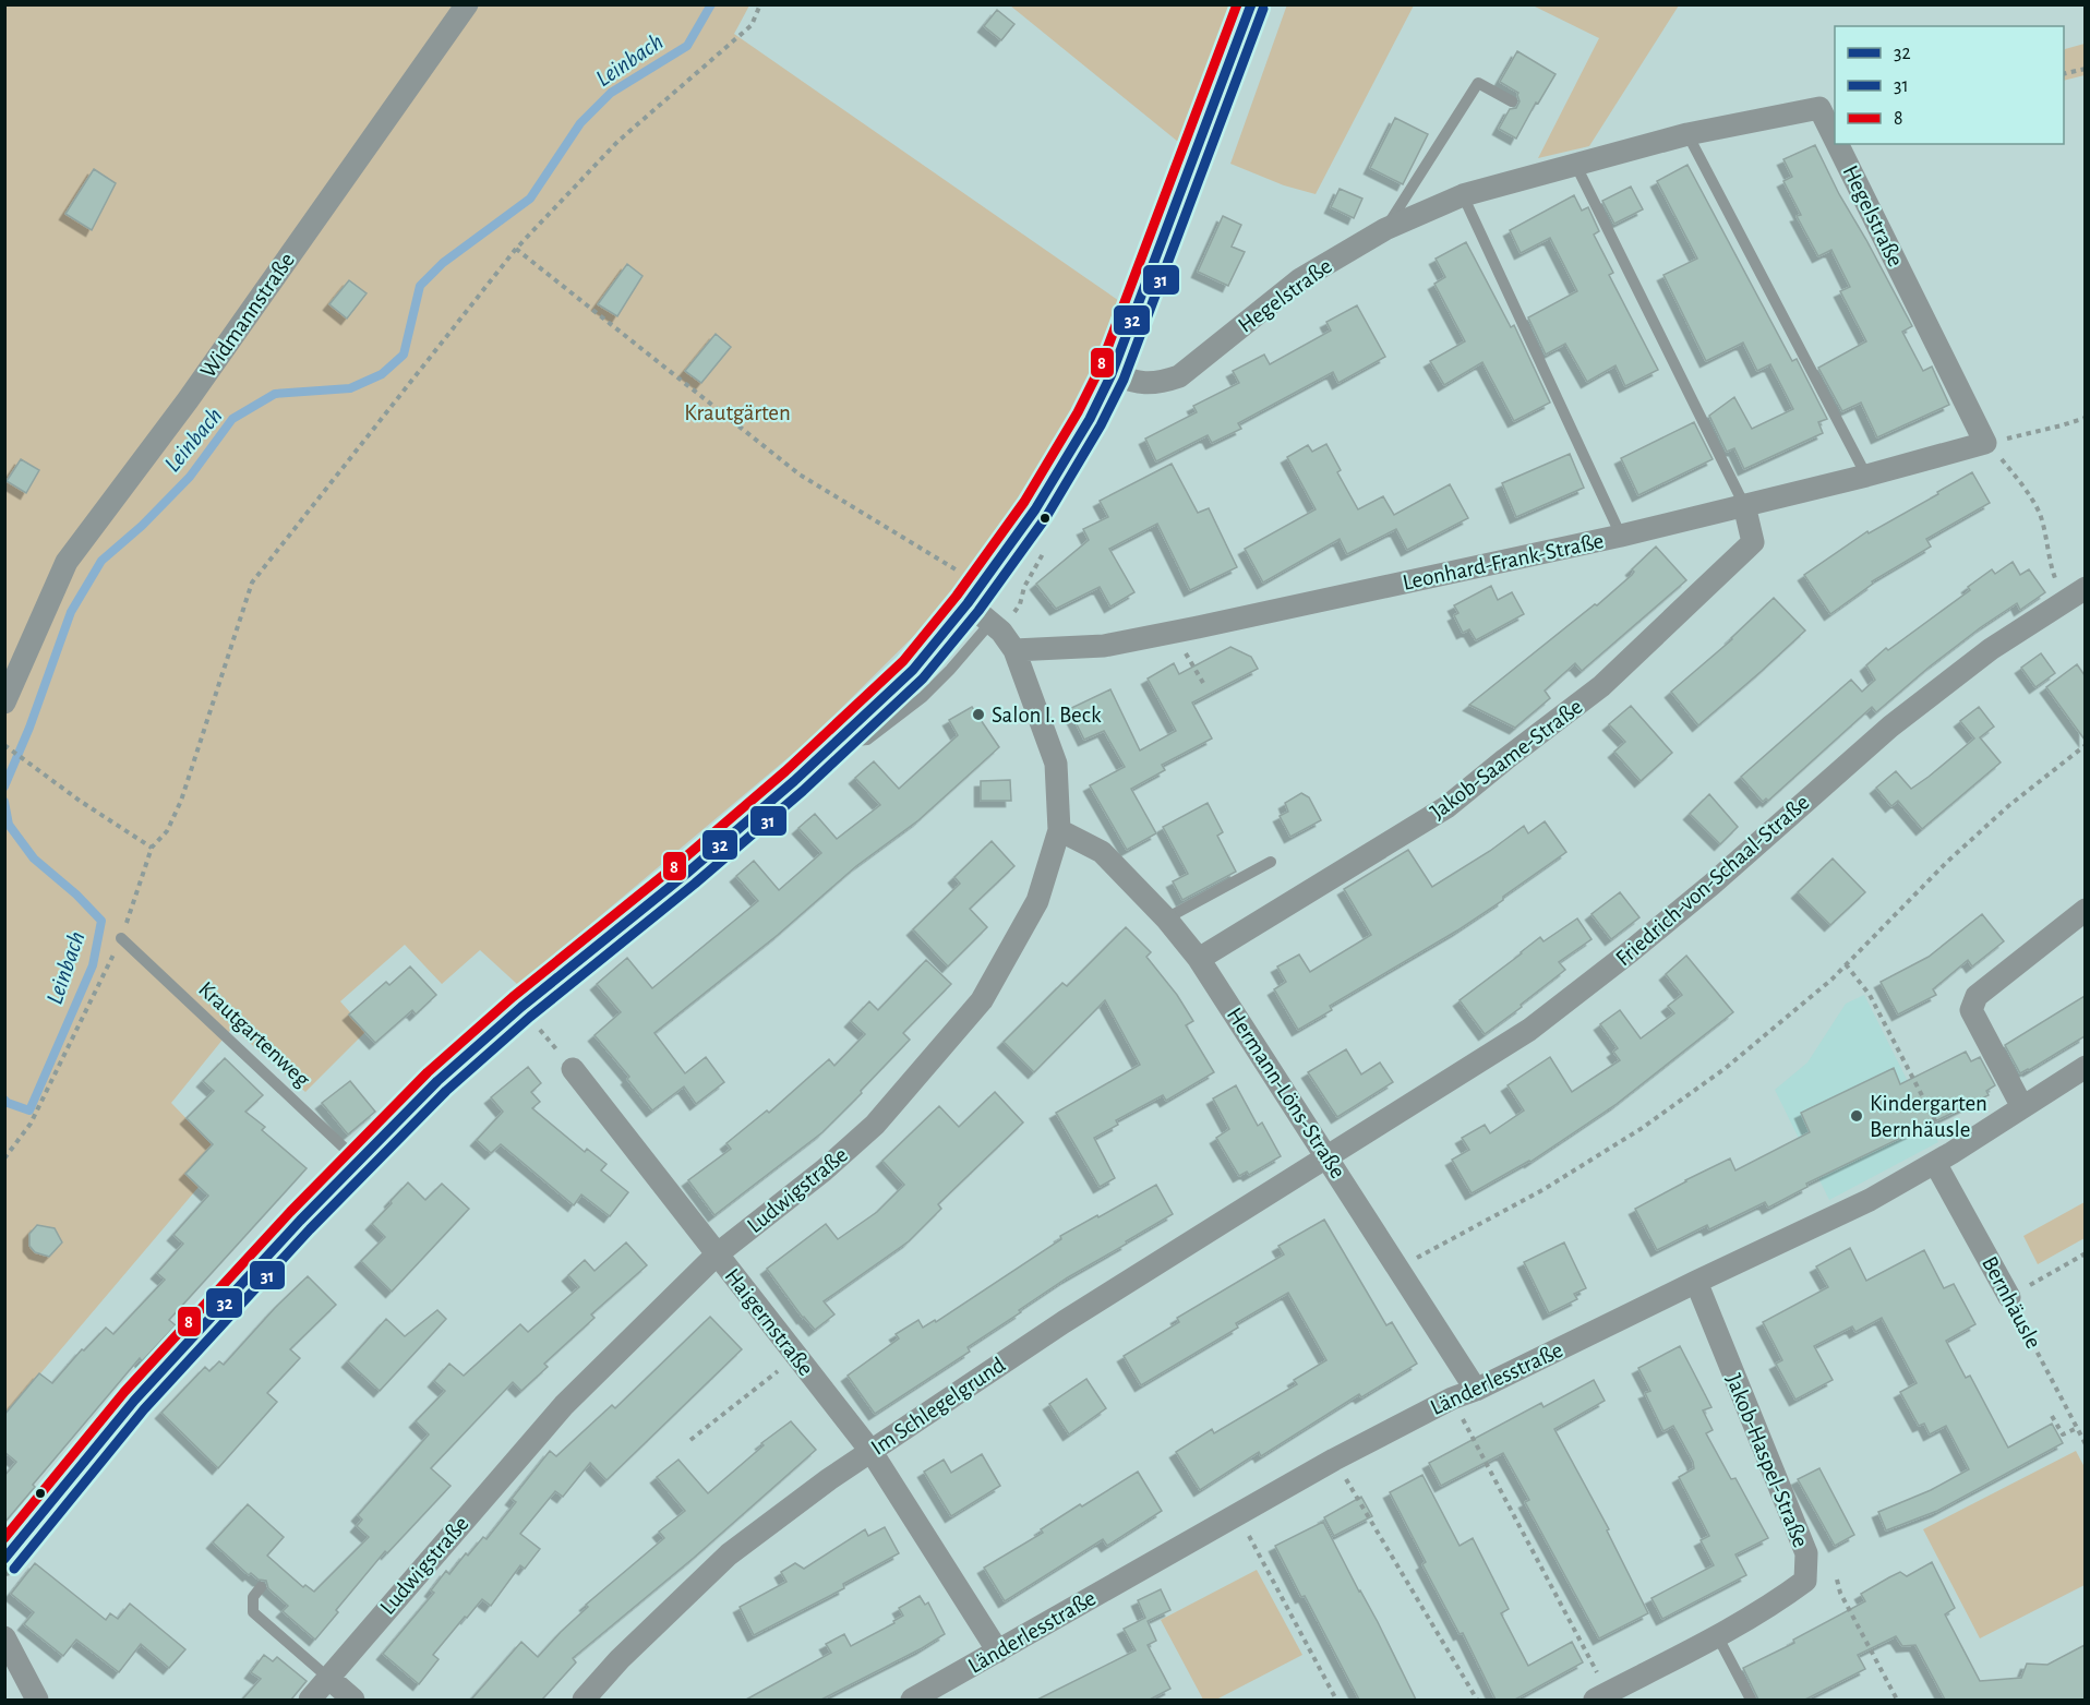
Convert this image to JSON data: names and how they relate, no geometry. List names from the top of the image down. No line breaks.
{"streets":{"street":["Hegelstraße","Widmannstraße","Leonhard-Frank-Straße","Jakob-Saame-Straße","Friedrich-von-Schaal-Straße","Hermann-Löns-Straße","Ludwigstraße","Bernhäusle","Haigernstraße","Länderlesstraße","Im Schlegelgrund","Jakob-Haspel-Straße"],"lane":["Krautgartenweg"]},"crossings":[["Hegelstraße","Leonhard-Frank-Straße"],["Leonhard-Frank-Straße","Jakob-Saame-Straße"],["Leonhard-Frank-Straße","Ludwigstraße"],["Jakob-Saame-Straße","Hermann-Löns-Straße"],["Friedrich-von-Schaal-Straße","Hermann-Löns-Straße"],["Friedrich-von-Schaal-Straße","Im Schlegelgrund"],["Hermann-Löns-Straße","Ludwigstraße"],["Hermann-Löns-Straße","Länderlesstraße"],["Hermann-Löns-Straße","Im Schlegelgrund"],["Ludwigstraße","Haigernstraße"],["Bernhäusle","Länderlesstraße"],["Haigernstraße","Länderlesstraße"],["Haigernstraße","Im Schlegelgrund"],["Länderlesstraße","Jakob-Haspel-Straße"]],"water":["Leinbach"],"parks":["Krautgärten"],"places":["Salon I. Beck","Kindergarten Bernhäusle"],"lines":["transit line 32","transit line 8","transit line 31"],"legend":["32","31","8"]}
